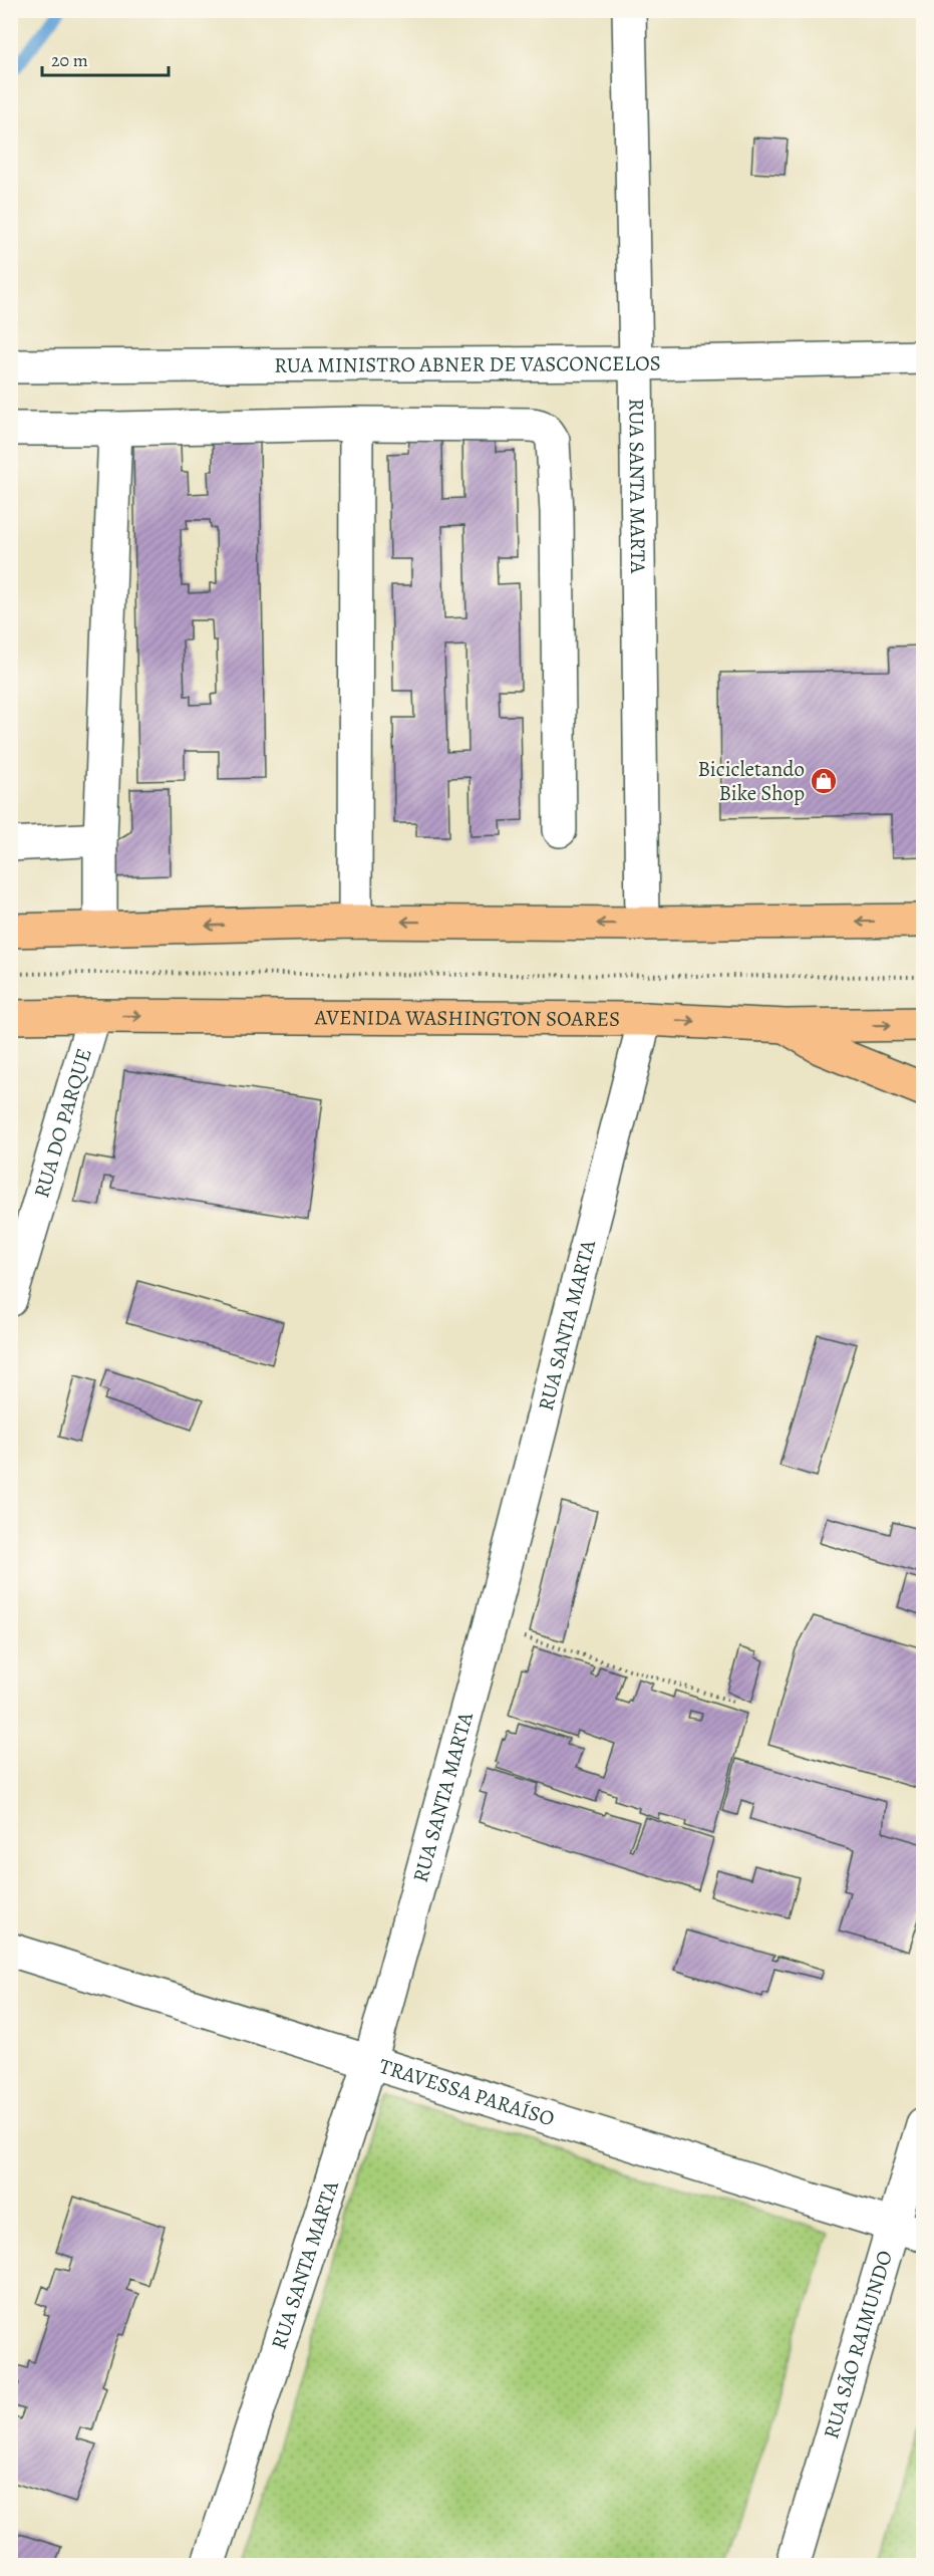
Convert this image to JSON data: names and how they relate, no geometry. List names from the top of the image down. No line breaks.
{"streets":{"highway":["AVENIDA WASHINGTON SOARES"],"street":["RUA MINISTRO ABNER DE VASCONCELOS","RUA SANTA MARTA","RUA DO PARQUE","TRAVESSA PARAÍSO","RUA SÃO RAIMUNDO"]},"crossings":[["RUA MINISTRO ABNER DE VASCONCELOS","RUA SANTA MARTA"],["RUA SANTA MARTA","AVENIDA WASHINGTON SOARES"],["RUA SANTA MARTA","TRAVESSA PARAÍSO"],["AVENIDA WASHINGTON SOARES","RUA DO PARQUE"],["TRAVESSA PARAÍSO","RUA SÃO RAIMUNDO"]],"places":{"shop":["Bicicletando Bike Shop"]},"scale_bar":"20 m"}
